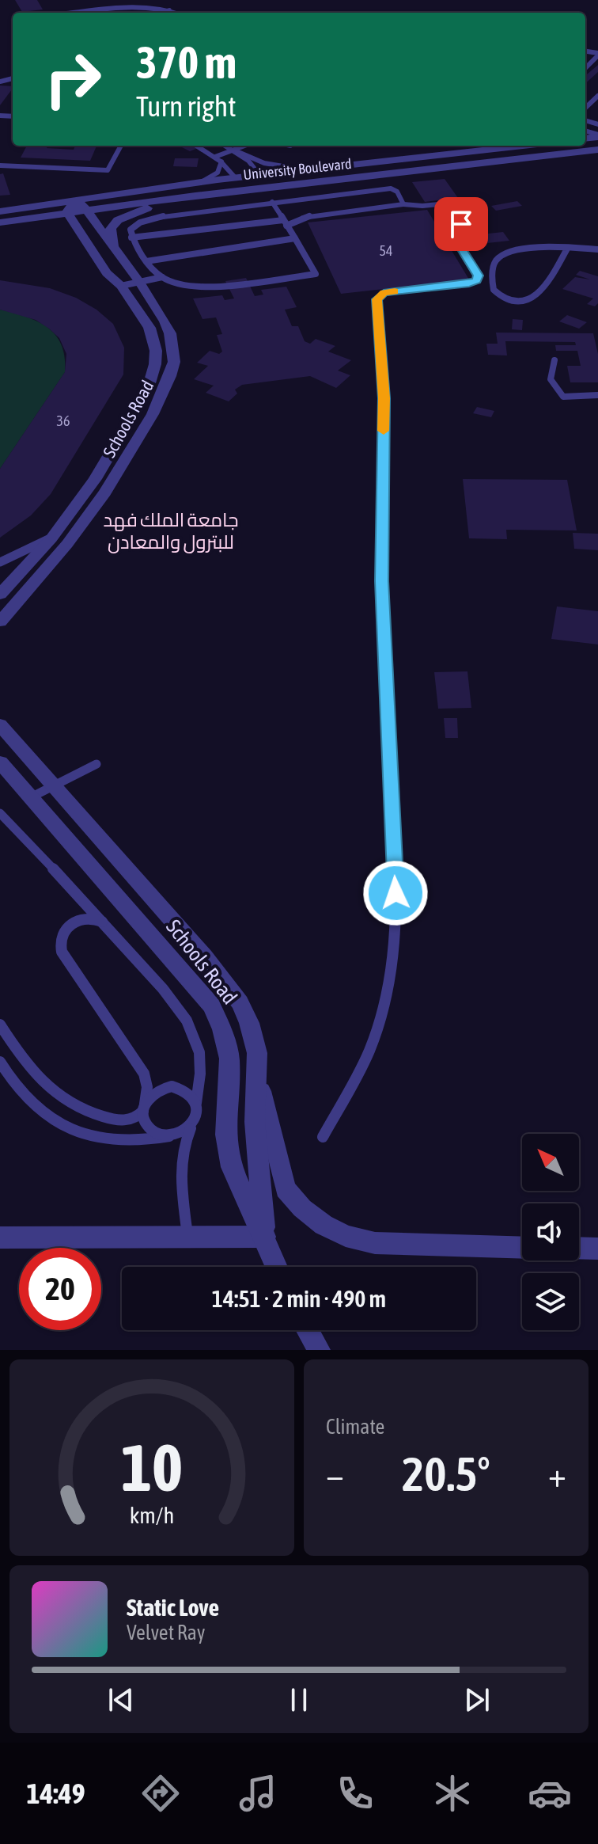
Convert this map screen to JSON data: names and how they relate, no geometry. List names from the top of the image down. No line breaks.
{"streets":{"street":["University Boulevard","Schools Road"]},"crossings":[["University Boulevard","Schools Road"]],"districts":["جامعة الملك فهد للبترول والمعادن"],"house_numbers":["54","36"],"north":"top left","page":{"turn":["370 m","Turn right"],"limit":"20","trip":"14:51 · 2 min · 490 m","tile":"Climate","heat":["−","20.5°","+"],"song":["Static Love","Velvet Ray"],"tabs":"14:49","gauge":["10","km/h"]}}
